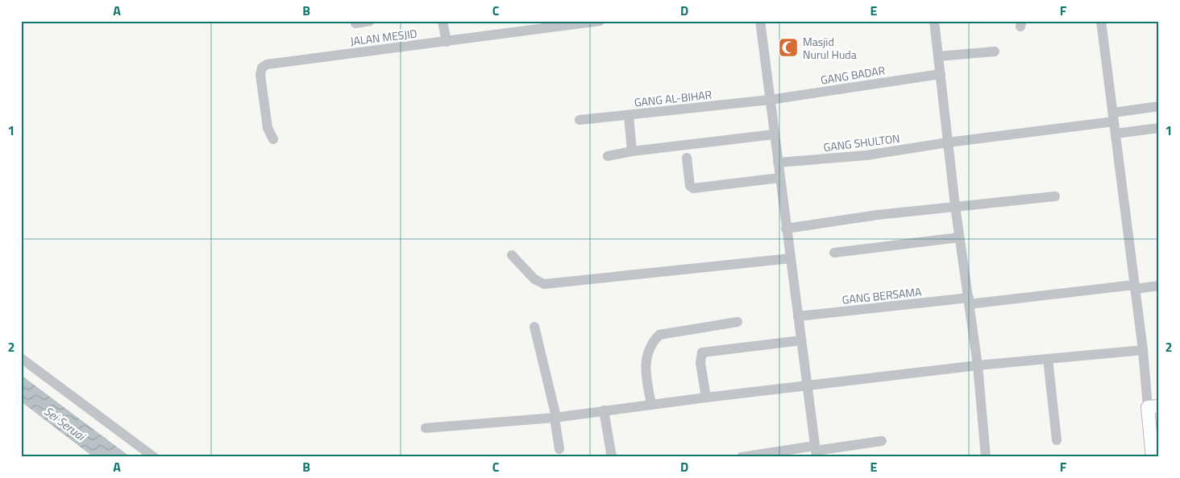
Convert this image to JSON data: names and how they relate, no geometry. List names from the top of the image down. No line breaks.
{"streets":{"street":["JALAN MESJID","GANG BADAR","GANG AL-BIHAR","GANG SHULTON","GANG BERSAMA"]},"crossings":[["GANG BADAR","GANG AL-BIHAR"]],"water":["Sei Seruai"],"places":{"mosque":["Masjid Nurul Huda"]},"grid":{"columns":["A","B","C","D","E","F"],"rows":["1","2"]}}
